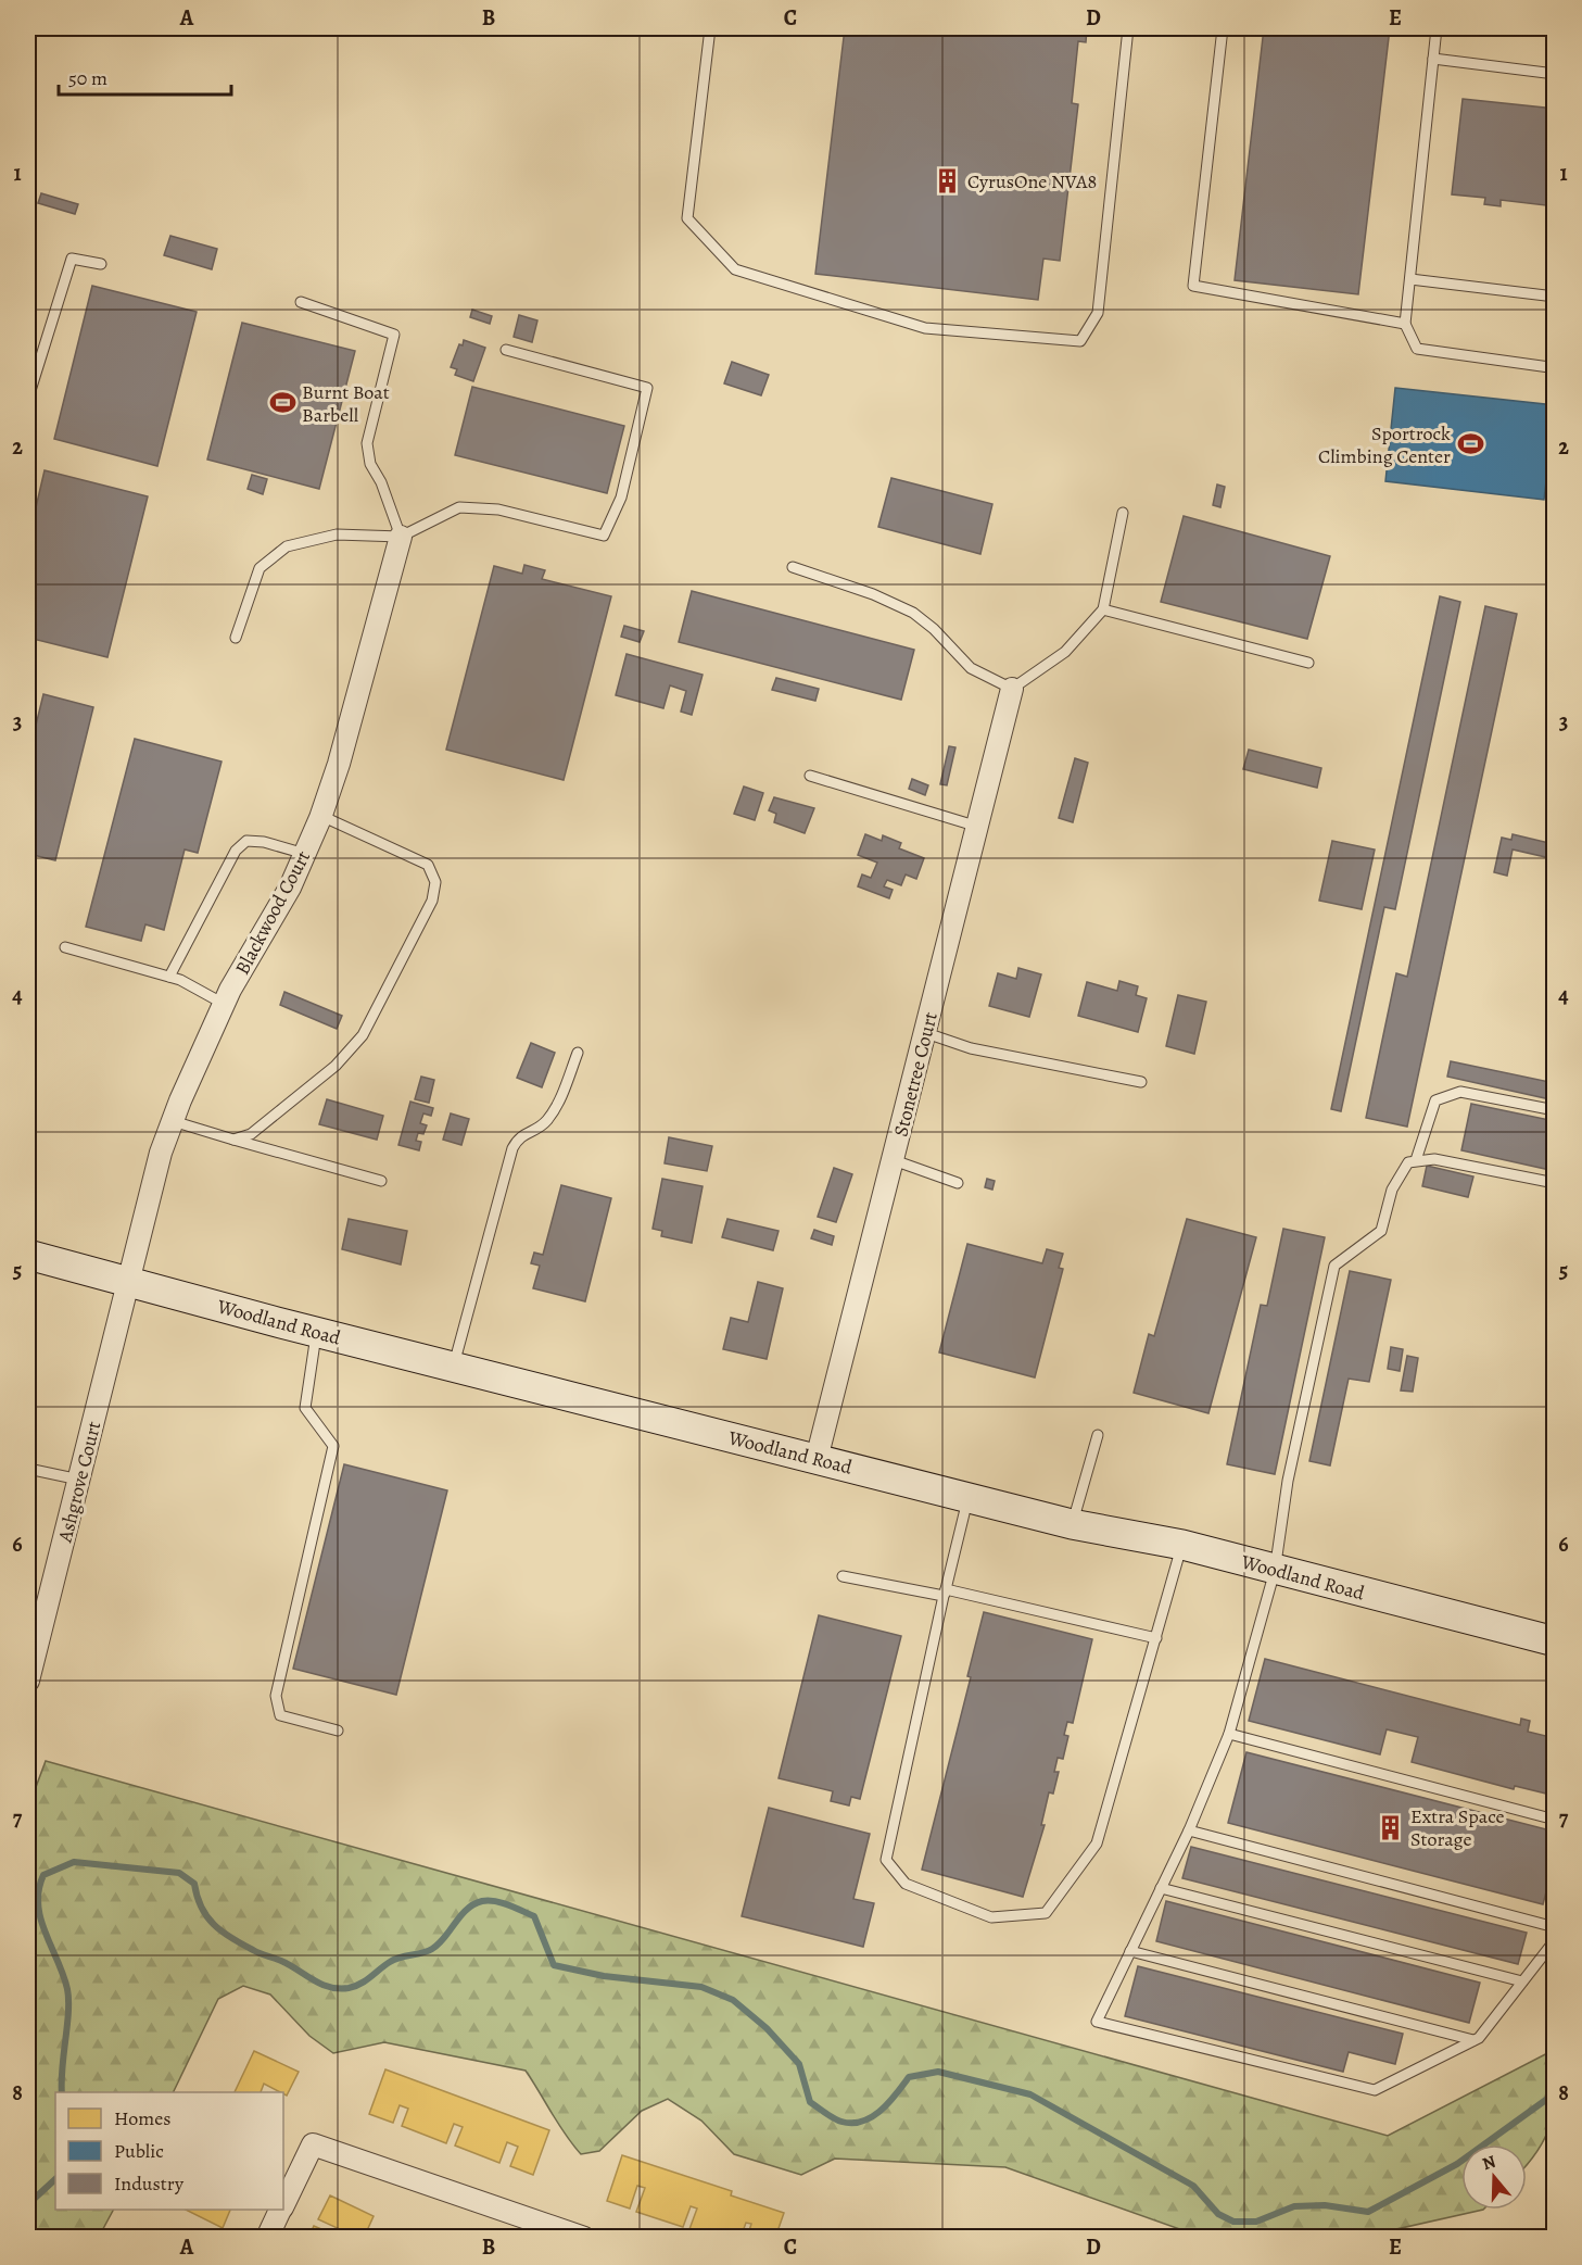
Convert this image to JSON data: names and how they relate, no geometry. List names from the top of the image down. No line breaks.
{"streets":{"street":["Blackwood Court","Stonetree Court","Woodland Road","Ashgrove Court"]},"crossings":[["Blackwood Court","Woodland Road"],["Blackwood Court","Ashgrove Court"],["Stonetree Court","Woodland Road"],["Woodland Road","Ashgrove Court"]],"places":{"building":["CyrusOne NVA8","Extra Space Storage"],"sports":["Burnt Boat Barbell","Sportrock Climbing Center"]},"legend":["Homes","Public","Industry"],"scale_bar":"50 m","north":"top","grid":{"columns":["A","B","C","D","E"],"rows":["1","2","3","4","5","6","7","8"]}}
